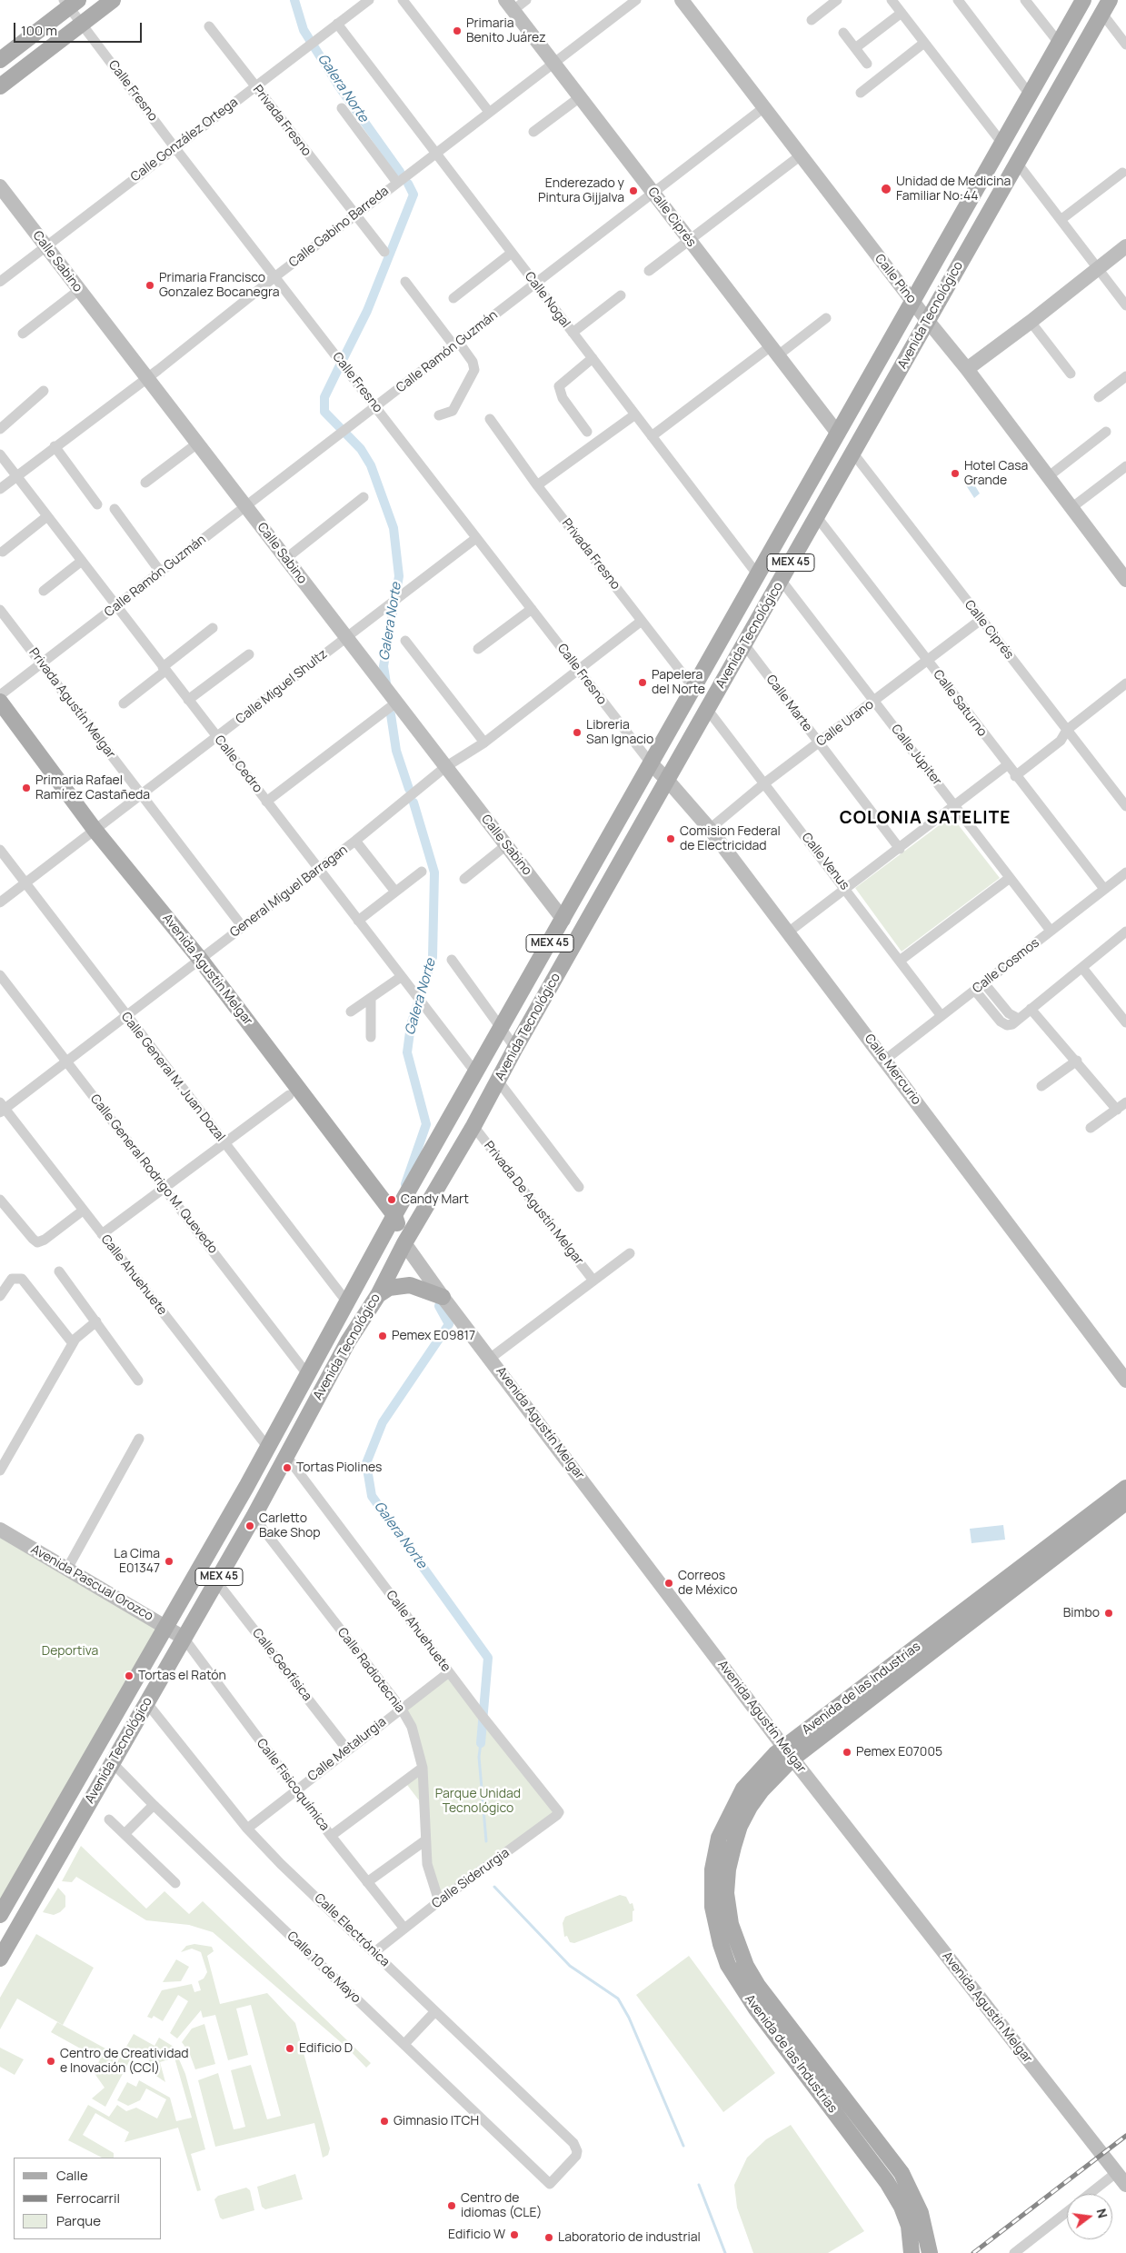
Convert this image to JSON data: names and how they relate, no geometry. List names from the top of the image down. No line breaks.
{"streets":{"main road":["Calle Ciprés","Calle Sabino","Calle Pino","Avenida Tecnológico","MEX 45","Avenida Agustín Melgar","Calle Mercurio","Avenida Pascual Orozco","Avenida de las Industrias"],"street":["Calle Fresno","Privada Fresno","Calle González Ortega","Calle Gabino Barreda","Calle Nogal","Calle Ramón Guzmán","Calle Miguel Shultz","Privada Agustín Melgar","Calle Marte","Calle Saturno","Calle Urano","Calle Júpiter","Calle Cedro","Calle Venus","General Miguel Barragan","Calle Cosmos","Calle General M. Juan Dozal","Calle General Rodrigo M. Quevedo","Privada De Agustín Melgar","Calle Ahuehuete","Calle Geofísica","Calle Radiotecnia","Calle Metalurgia","Calle Fisicoquímica","Calle Siderurgia","Calle Electrónica","Calle 10 de Mayo"]},"crossings":[["Calle Fresno","Calle González Ortega"],["Calle Fresno","Calle Gabino Barreda"],["Calle Fresno","Avenida Tecnológico"],["Calle Fresno","Calle Ramón Guzmán"],["Calle Fresno","Calle Miguel Shultz"],["Calle Fresno","General Miguel Barragan"],["Calle Fresno","Calle Mercurio"],["Privada Fresno","Calle González Ortega"],["Privada Fresno","Calle Gabino Barreda"],["Privada Fresno","Avenida Tecnológico"],["Privada Fresno","General Miguel Barragan"],["Calle González Ortega","Calle Sabino"],["Calle González Ortega","Calle Nogal"],["Calle Ciprés","Calle Gabino Barreda"],["Calle Ciprés","Avenida Tecnológico"],["Calle Ciprés","Calle Ramón Guzmán"],["Calle Ciprés","Calle Urano"],["Calle Gabino Barreda","Calle Sabino"],["Calle Gabino Barreda","Calle Nogal"],["Calle Gabino Barreda","Calle Cedro"],["Calle Sabino","Avenida Tecnológico"],["Calle Sabino","Calle Ramón Guzmán"],["Calle Sabino","Calle Miguel Shultz"],["Calle Sabino","General Miguel Barragan"],["Calle Pino","Avenida Tecnológico"],["Calle Pino","Calle Ramón Guzmán"],["Calle Nogal","Avenida Tecnológico"],["Calle Nogal","Calle Ramón Guzmán"],["Avenida Tecnológico","Calle Marte"],["Avenida Tecnológico","Calle Saturno"],["Avenida Tecnológico","Calle Júpiter"],["Avenida Tecnológico","Calle Cedro"],["Avenida Tecnológico","Calle Venus"],["Avenida Tecnológico","Avenida Agustín Melgar"],["Avenida Tecnológico","Calle Mercurio"],["Avenida Tecnológico","Calle General M. Juan Dozal"],["Avenida Tecnológico","Calle General Rodrigo M. Quevedo"],["Avenida Tecnológico","Privada De Agustín Melgar"],["Avenida Tecnológico","Calle Ahuehuete"],["Avenida Tecnológico","Avenida Pascual Orozco"],["Avenida Tecnológico","Calle Geofísica"],["Avenida Tecnológico","Calle Radiotecnia"],["Avenida Tecnológico","Calle Fisicoquímica"],["Avenida Tecnológico","Calle Electrónica"],["Avenida Tecnológico","Calle 10 de Mayo"],["Calle Ramón Guzmán","Privada Agustín Melgar"],["Calle Ramón Guzmán","Calle Cedro"],["Calle Miguel Shultz","Privada Agustín Melgar"],["Calle Miguel Shultz","Calle Cedro"],["Calle Miguel Shultz","Avenida Agustín Melgar"],["Calle Miguel Shultz","Calle General M. Juan Dozal"],["Privada Agustín Melgar","General Miguel Barragan"],["Calle Marte","Calle Urano"],["Calle Saturno","Calle Urano"],["Calle Saturno","Calle Cosmos"],["Calle Urano","Calle Júpiter"],["Calle Urano","Calle Venus"],["Calle Urano","Calle Mercurio"],["Calle Júpiter","Calle Cosmos"],["Calle Cedro","General Miguel Barragan"],["Calle Venus","Calle Cosmos"],["General Miguel Barragan","Avenida Agustín Melgar"],["General Miguel Barragan","Calle General M. Juan Dozal"],["General Miguel Barragan","Calle General Rodrigo M. Quevedo"],["General Miguel Barragan","Calle Ahuehuete"],["Calle Cosmos","Calle Mercurio"],["Avenida Agustín Melgar","Avenida de las Industrias"],["Calle Ahuehuete","Calle Metalurgia"],["Calle Ahuehuete","Calle Siderurgia"],["Avenida Pascual Orozco","Calle Fisicoquímica"],["Calle Geofísica","Calle Metalurgia"],["Calle Radiotecnia","Calle Metalurgia"],["Calle Radiotecnia","Calle Siderurgia"],["Calle Metalurgia","Calle Fisicoquímica"],["Calle Metalurgia","Calle Electrónica"],["Calle Fisicoquímica","Calle Siderurgia"],["Calle Siderurgia","Calle Electrónica"],["Calle Electrónica","Calle 10 de Mayo"]],"districts":["COLONIA SATELITE"],"water":["Galera Norte"],"parks":["Deportiva","Parque Unidad Tecnológico"],"places":["Primaria Benito Juárez","Unidad de Medicina Familiar No:44","Enderezado y Pintura Gijjalva","Primaria Francisco Gonzalez Bocanegra","Hotel Casa Grande","Papelera del Norte","Libreria San Ignacio","Primaria Rafael Ramírez Castañeda","Comision Federal de Electricidad","Candy Mart","Pemex E09817","Tortas Piolines","Carletto Bake Shop","La Cima E01347","Correos de México","Bimbo","Tortas el Ratón","Pemex E07005","Edificio D","Centro de Creatividad e Inovación (CCI)","Gimnasio ITCH","Centro de idiomas (CLE)","Edificio W","Laboratorio de industrial"],"legend":["Calle","Ferrocarril","Parque"],"scale_bar":"100 m","north":"right"}
